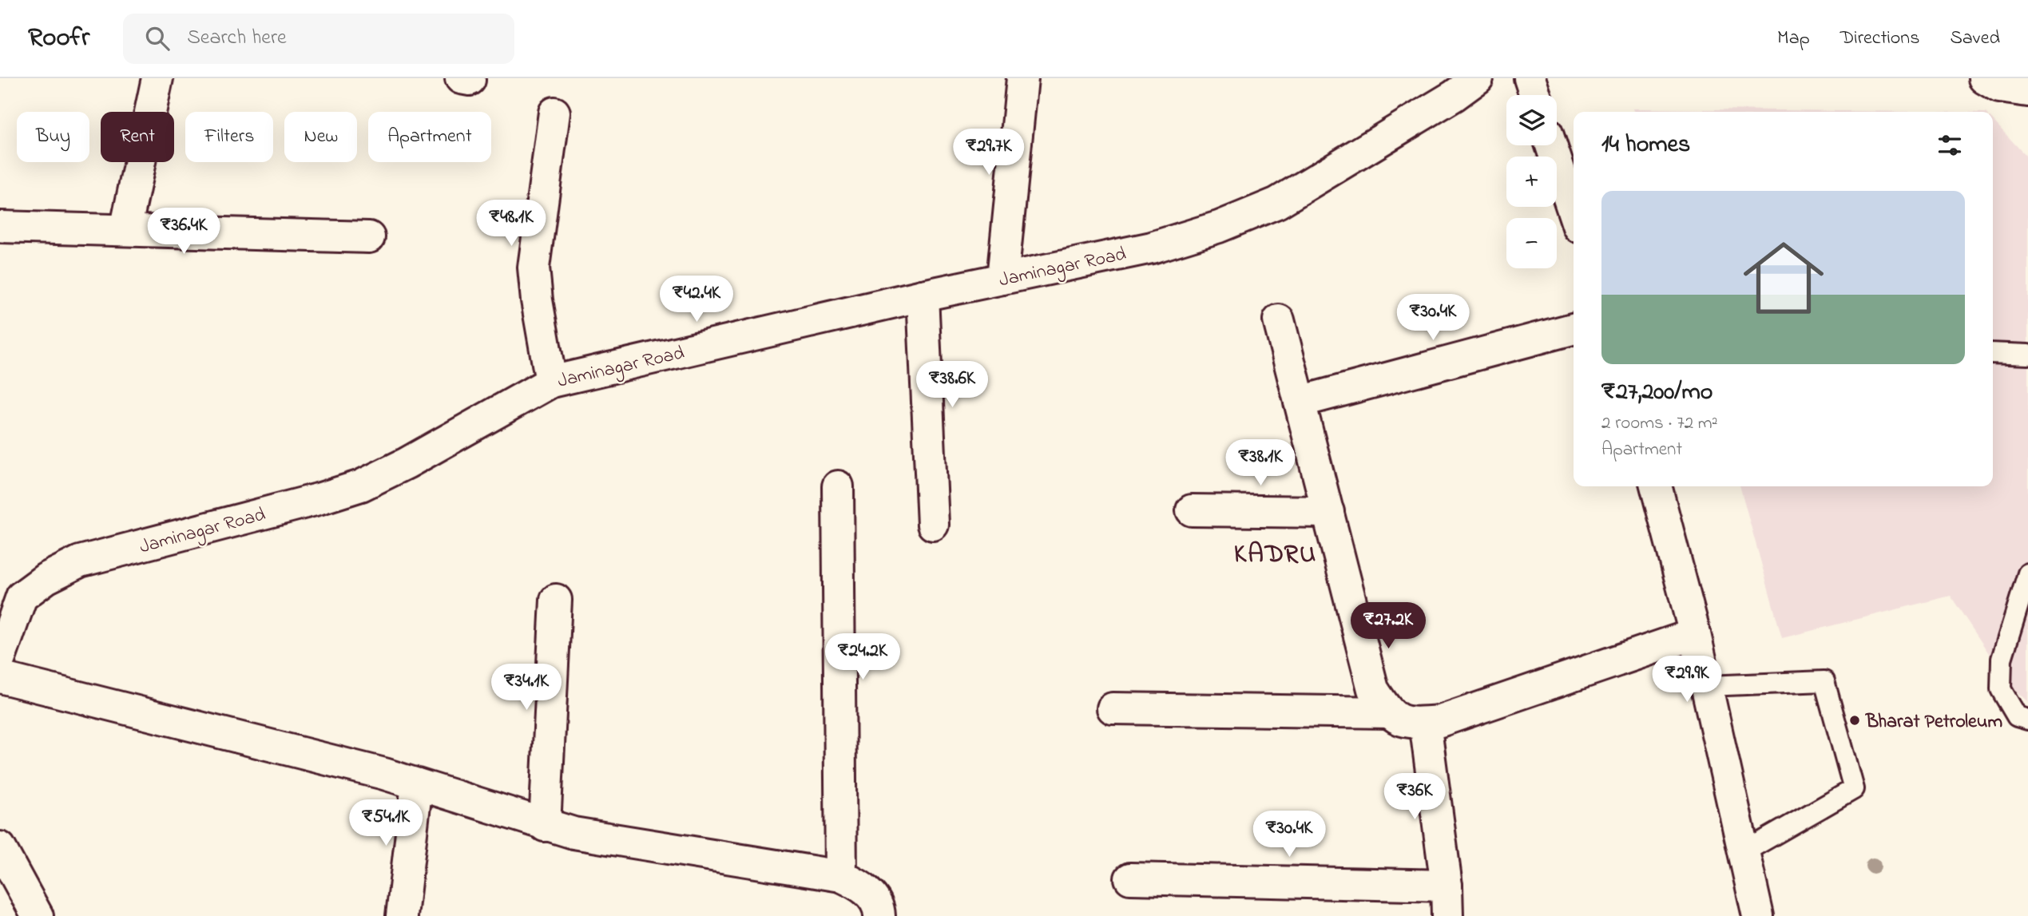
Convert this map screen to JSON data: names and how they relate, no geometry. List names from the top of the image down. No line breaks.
{"streets":{"street":["Jaminagar Road"]},"districts":["KADRU"],"places":["Bharat Petroleum"],"page":{"header":"Roofr","search":"Search here","nav":["Map","Directions","Saved"],"map_buttons":["+","−"],"chip":["Buy","Rent","Filters","New","Apartment"],"heading":"14 homes","price":["₹29.7K","₹48.1K","₹36.4K","₹42.4K","₹30.4K","₹38.6K","₹38.1K","₹27.2K","₹24.2K","₹29.9K","₹34.1K","₹36K","₹54.1K","₹30.4K"],"list":[{"name":"₹27,200/mo","note":"2 rooms · 72 m² · Apartment"}]}}
